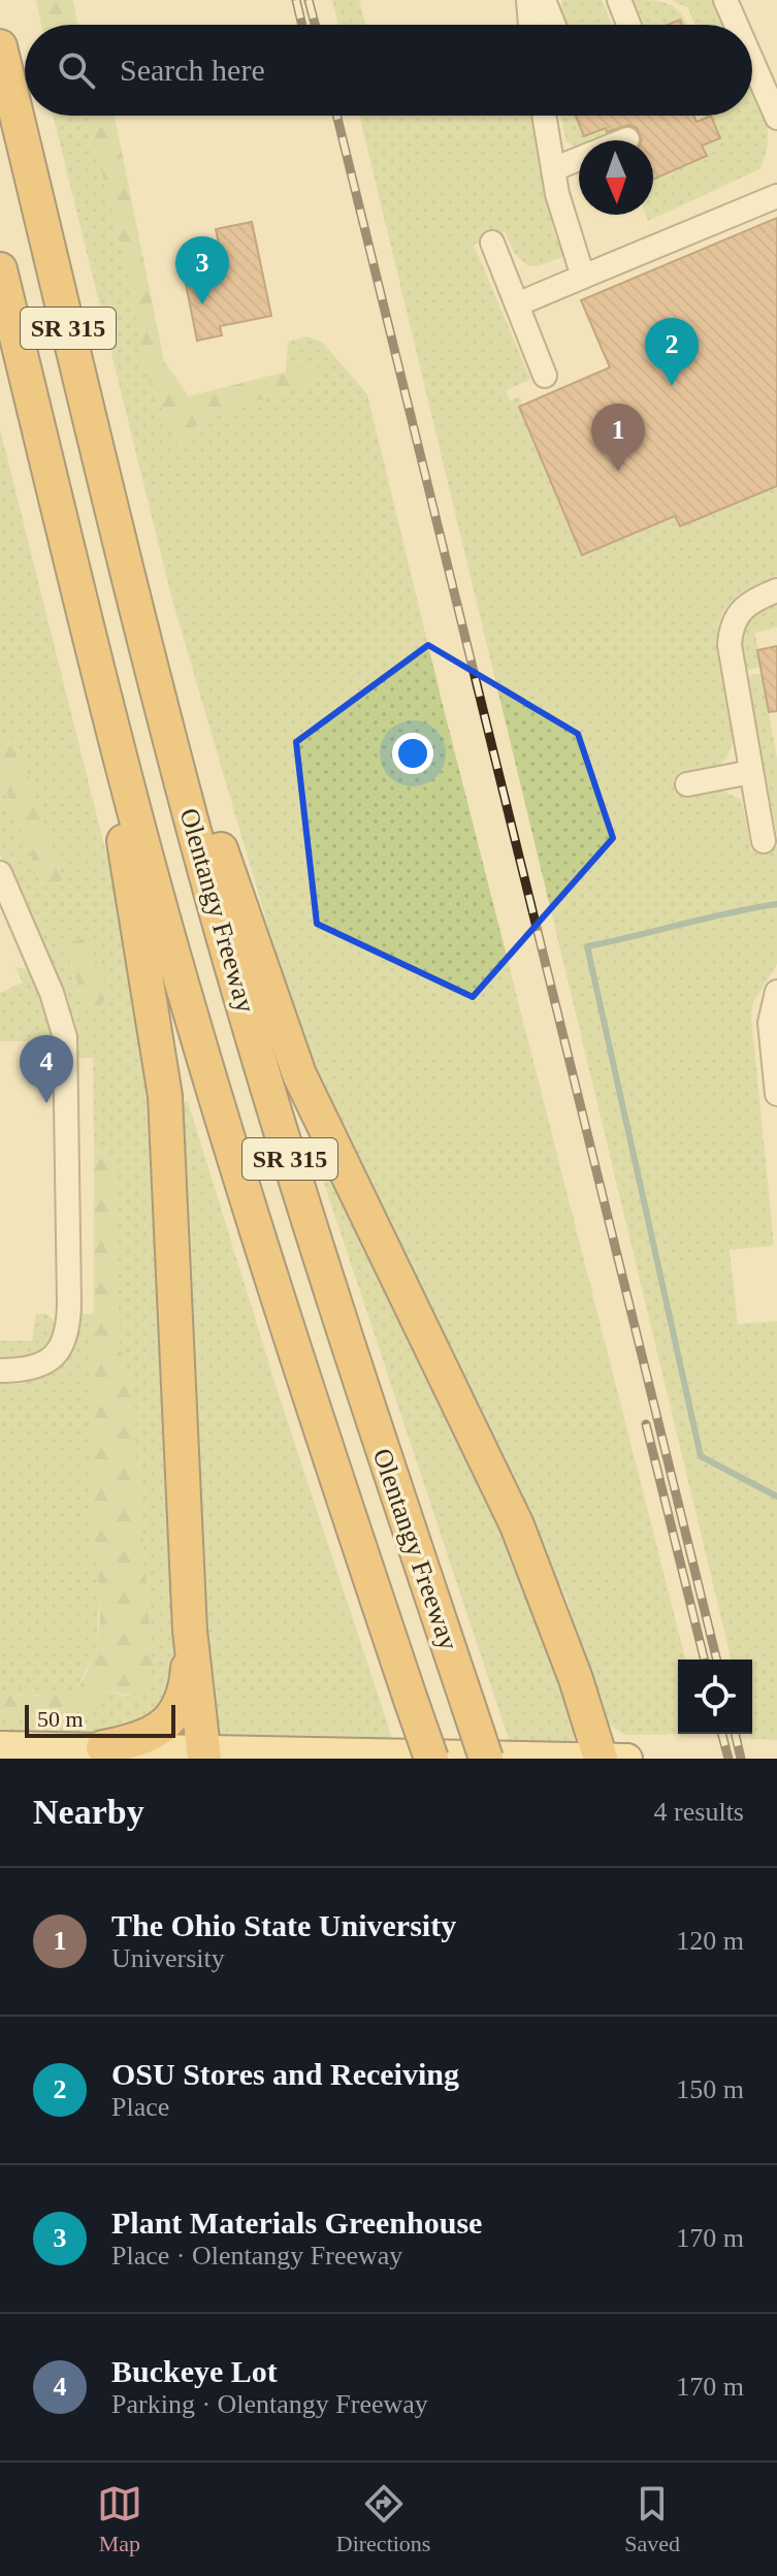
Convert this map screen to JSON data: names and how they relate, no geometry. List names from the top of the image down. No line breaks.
{"streets":{"highway":["SR 315","Olentangy Freeway"]},"scale_bar":"50 m","north":"bottom","page":{"search":"Search here","pins":["3","2","1","4"],"scale":"50 m","heading":["Nearby","4 results"],"list":[{"mark":"1","name":"The Ohio State University","note":"University","value":"120 m"},{"mark":"2","name":"OSU Stores and Receiving","note":"Place","value":"150 m"},{"mark":"3","name":"Plant Materials Greenhouse","note":"Place · Olentangy Freeway","value":"170 m"},{"mark":"4","name":"Buckeye Lot","note":"Parking · Olentangy Freeway","value":"170 m"}],"nav":["Map","Directions","Saved"]}}
